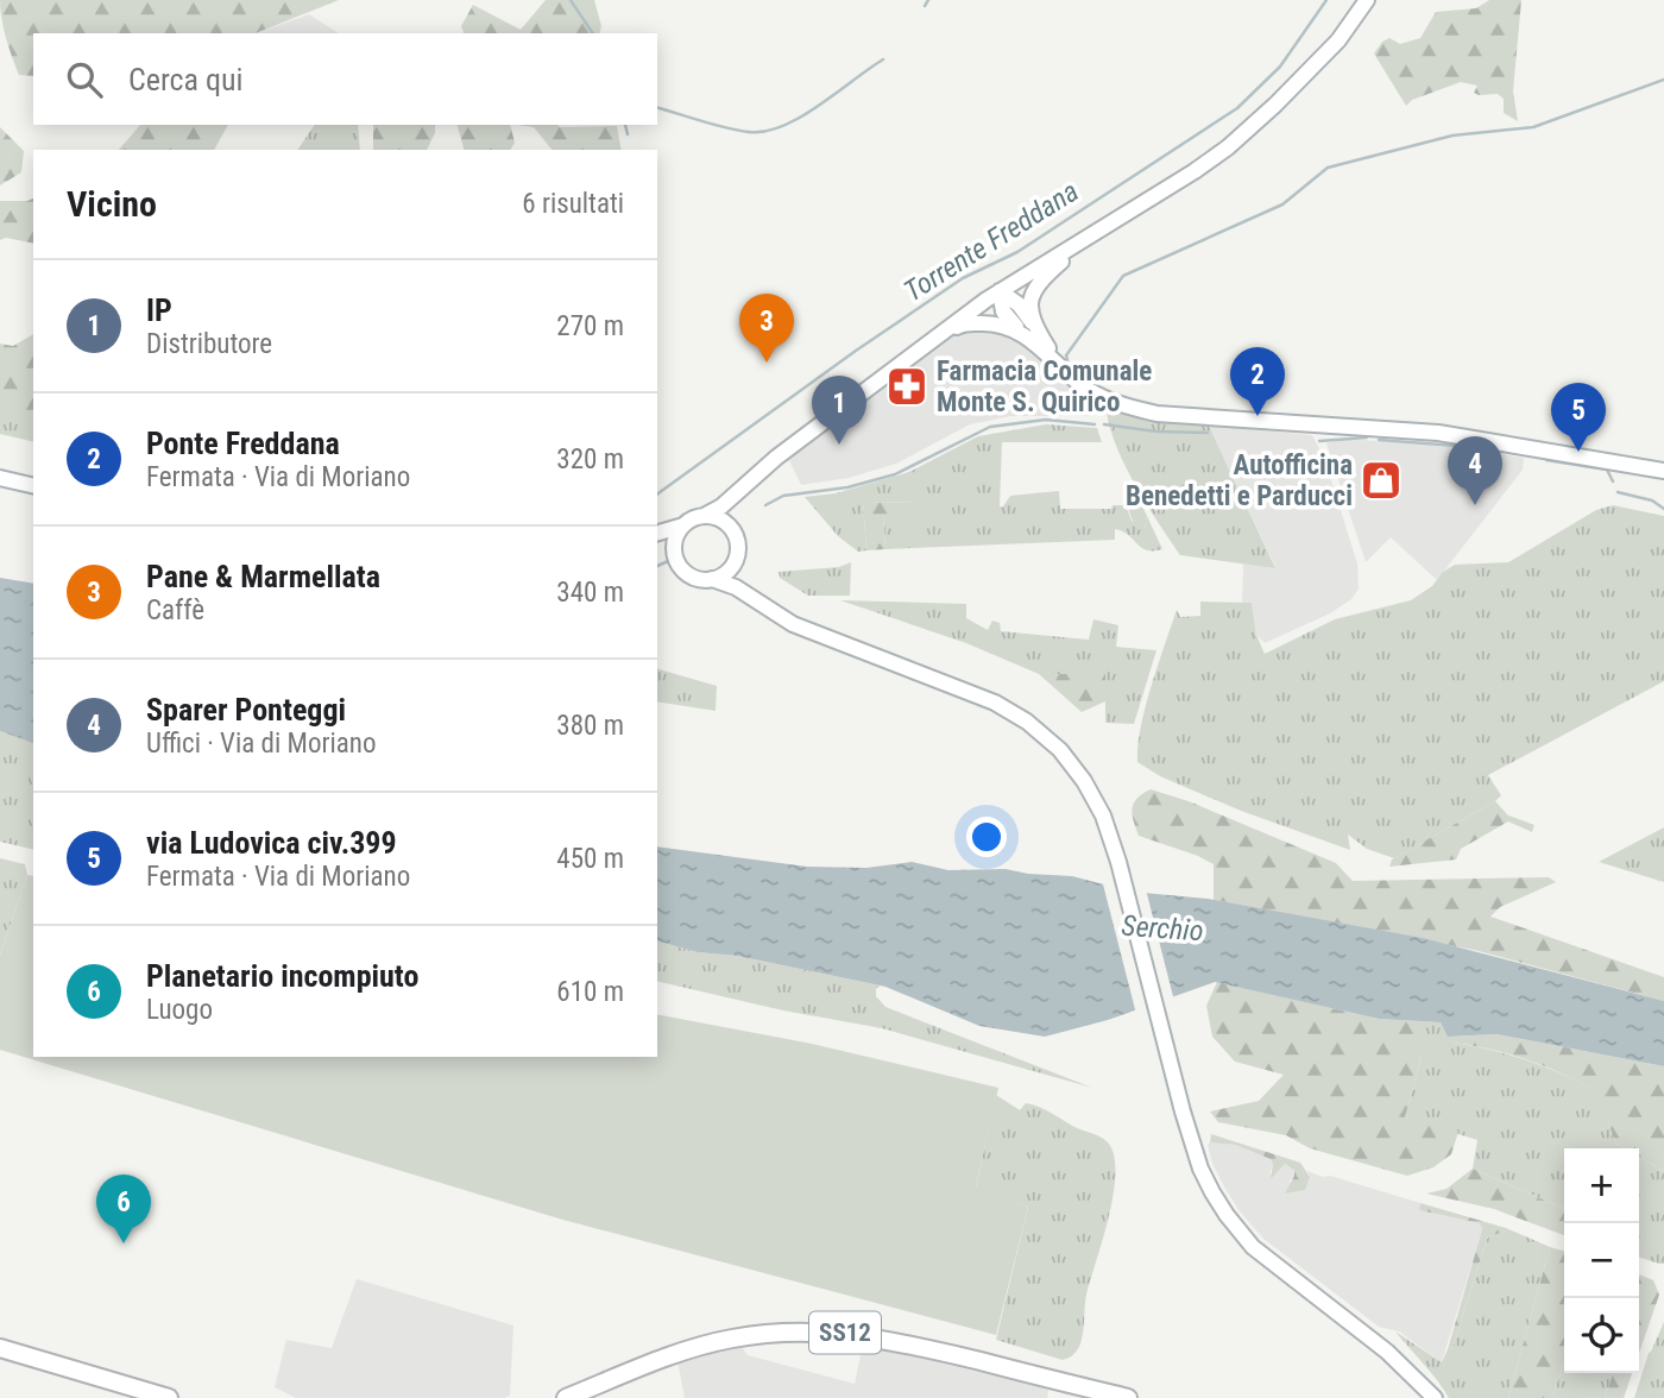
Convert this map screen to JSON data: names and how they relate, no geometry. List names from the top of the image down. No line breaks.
{"streets":{"main road":["SS12"]},"water":["Torrente Freddana","Serchio"],"places":{"pharmacy":["Farmacia Comunale Monte S. Quirico"],"shop":["Autofficina Benedetti e Parducci"]},"page":{"search":"Cerca qui","heading":["Vicino","6 risultati"],"list":[{"mark":"1","name":"IP","note":"Distributore","value":"270 m"},{"mark":"2","name":"Ponte Freddana","note":"Fermata · Via di Moriano","value":"320 m"},{"mark":"3","name":"Pane & Marmellata","note":"Caffè","value":"340 m"},{"mark":"4","name":"Sparer Ponteggi","note":"Uffici · Via di Moriano","value":"380 m"},{"mark":"5","name":"via Ludovica civ.399","note":"Fermata · Via di Moriano","value":"450 m"},{"mark":"6","name":"Planetario incompiuto","note":"Luogo","value":"610 m"}],"pins":["3","2","1","5","4","6"],"map_buttons":["+","−"]}}
